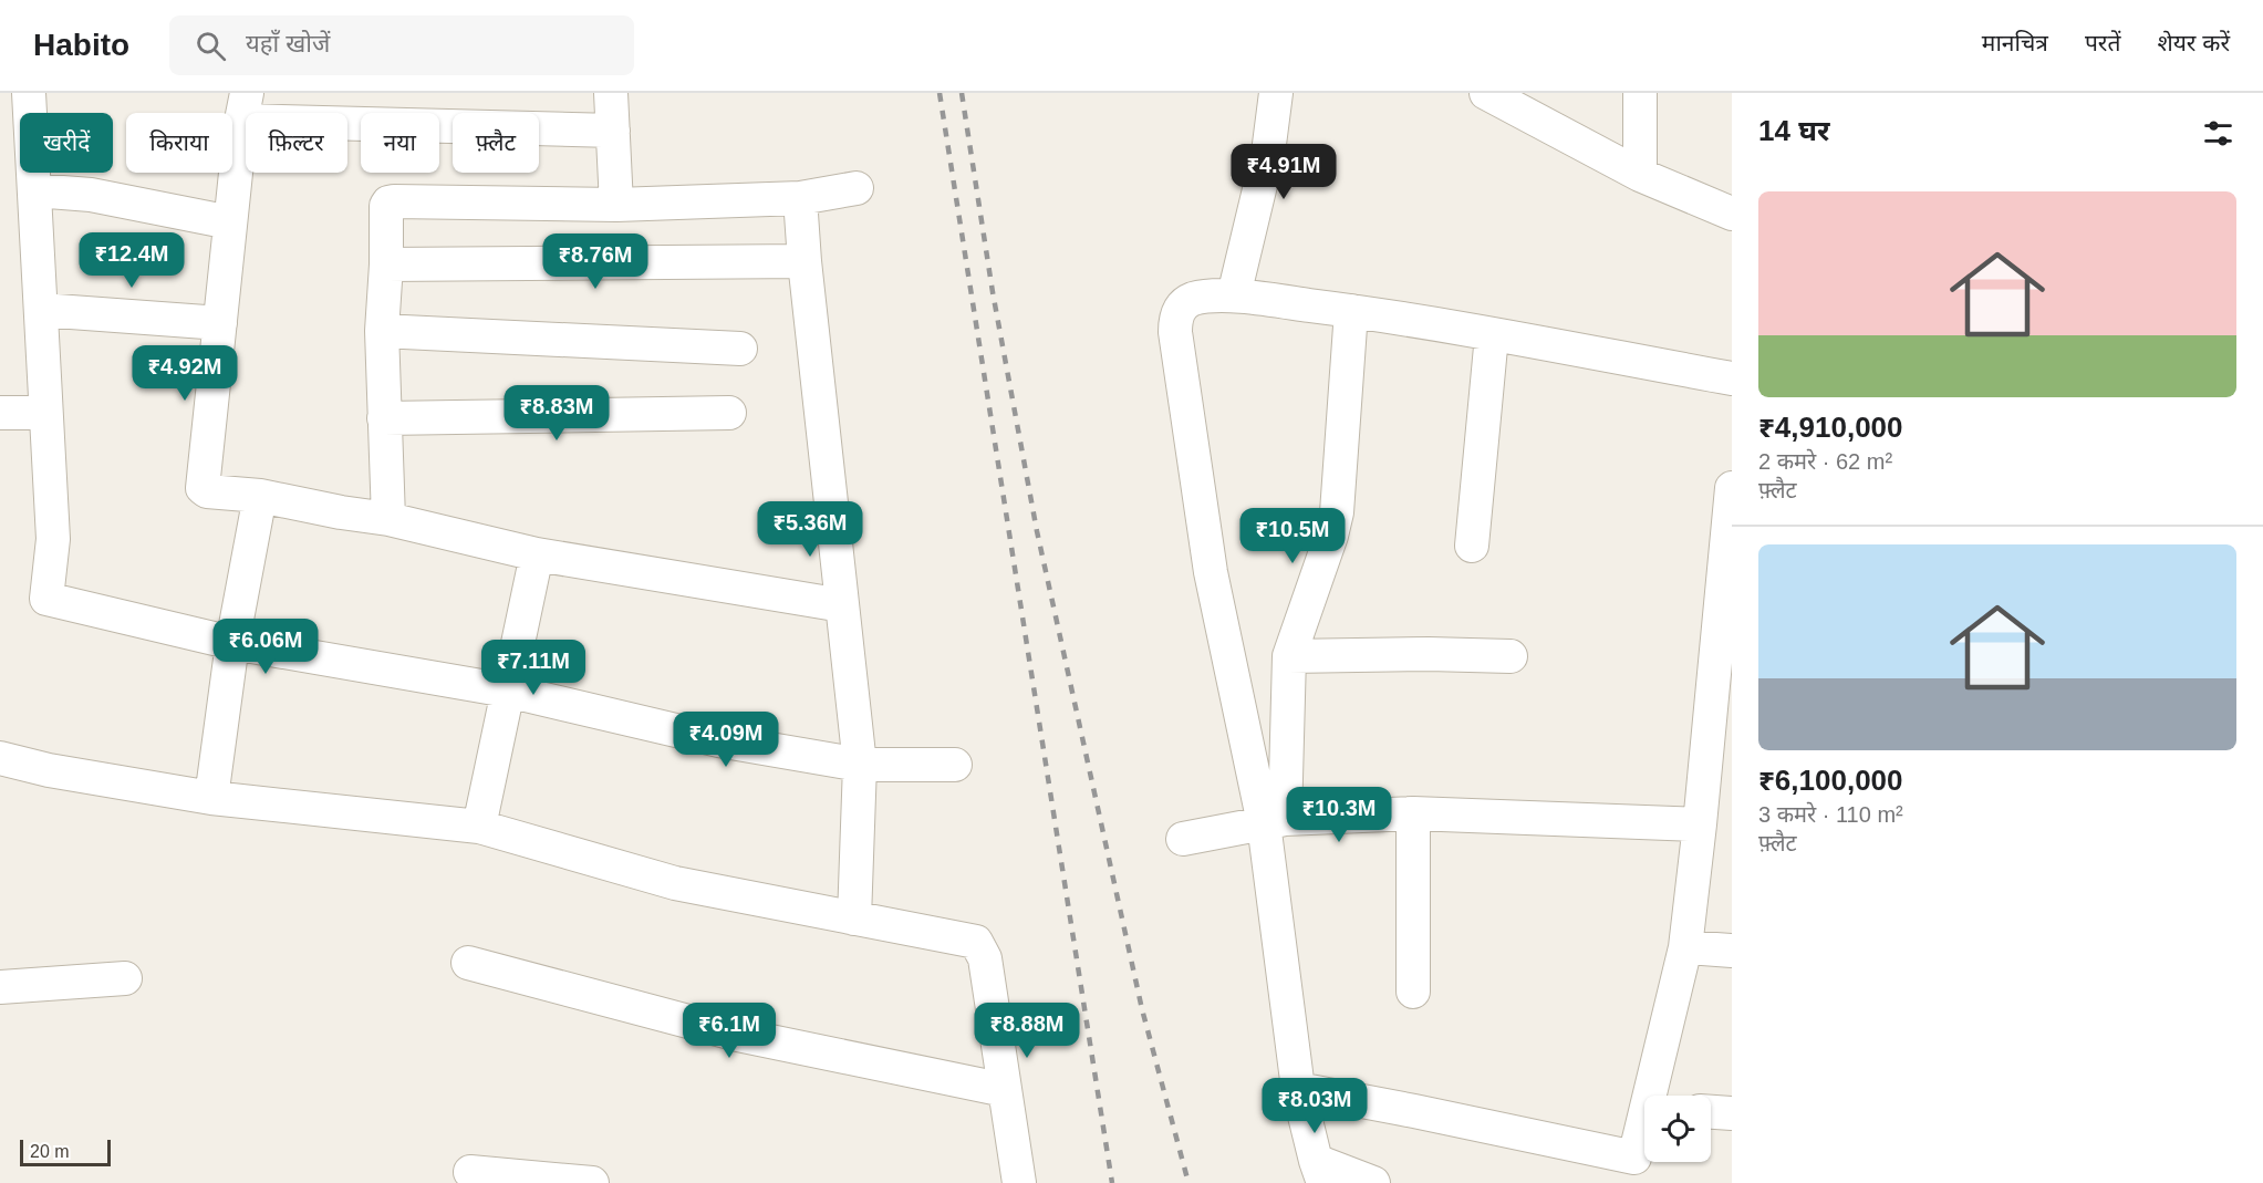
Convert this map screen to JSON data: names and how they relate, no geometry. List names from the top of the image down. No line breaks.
{"scale_bar":"20 m","page":{"header":"Habito","search":"यहाँ खोजें","nav":["मानचित्र","परतें","शेयर करें"],"heading":"14 घर","chip":["खरीदें","किराया","फ़िल्टर","नया","फ़्लैट"],"price":["₹4.91M","₹12.4M","₹8.76M","₹4.92M","₹8.83M","₹5.36M","₹10.5M","₹6.06M","₹7.11M","₹4.09M","₹10.3M","₹6.1M","₹8.88M","₹8.03M"],"list":[{"name":"₹4,910,000","note":"2 कमरे · 62 m² · फ़्लैट"},{"name":"₹6,100,000","note":"3 कमरे · 110 m² · फ़्लैट"}],"scale":"20 m"}}
